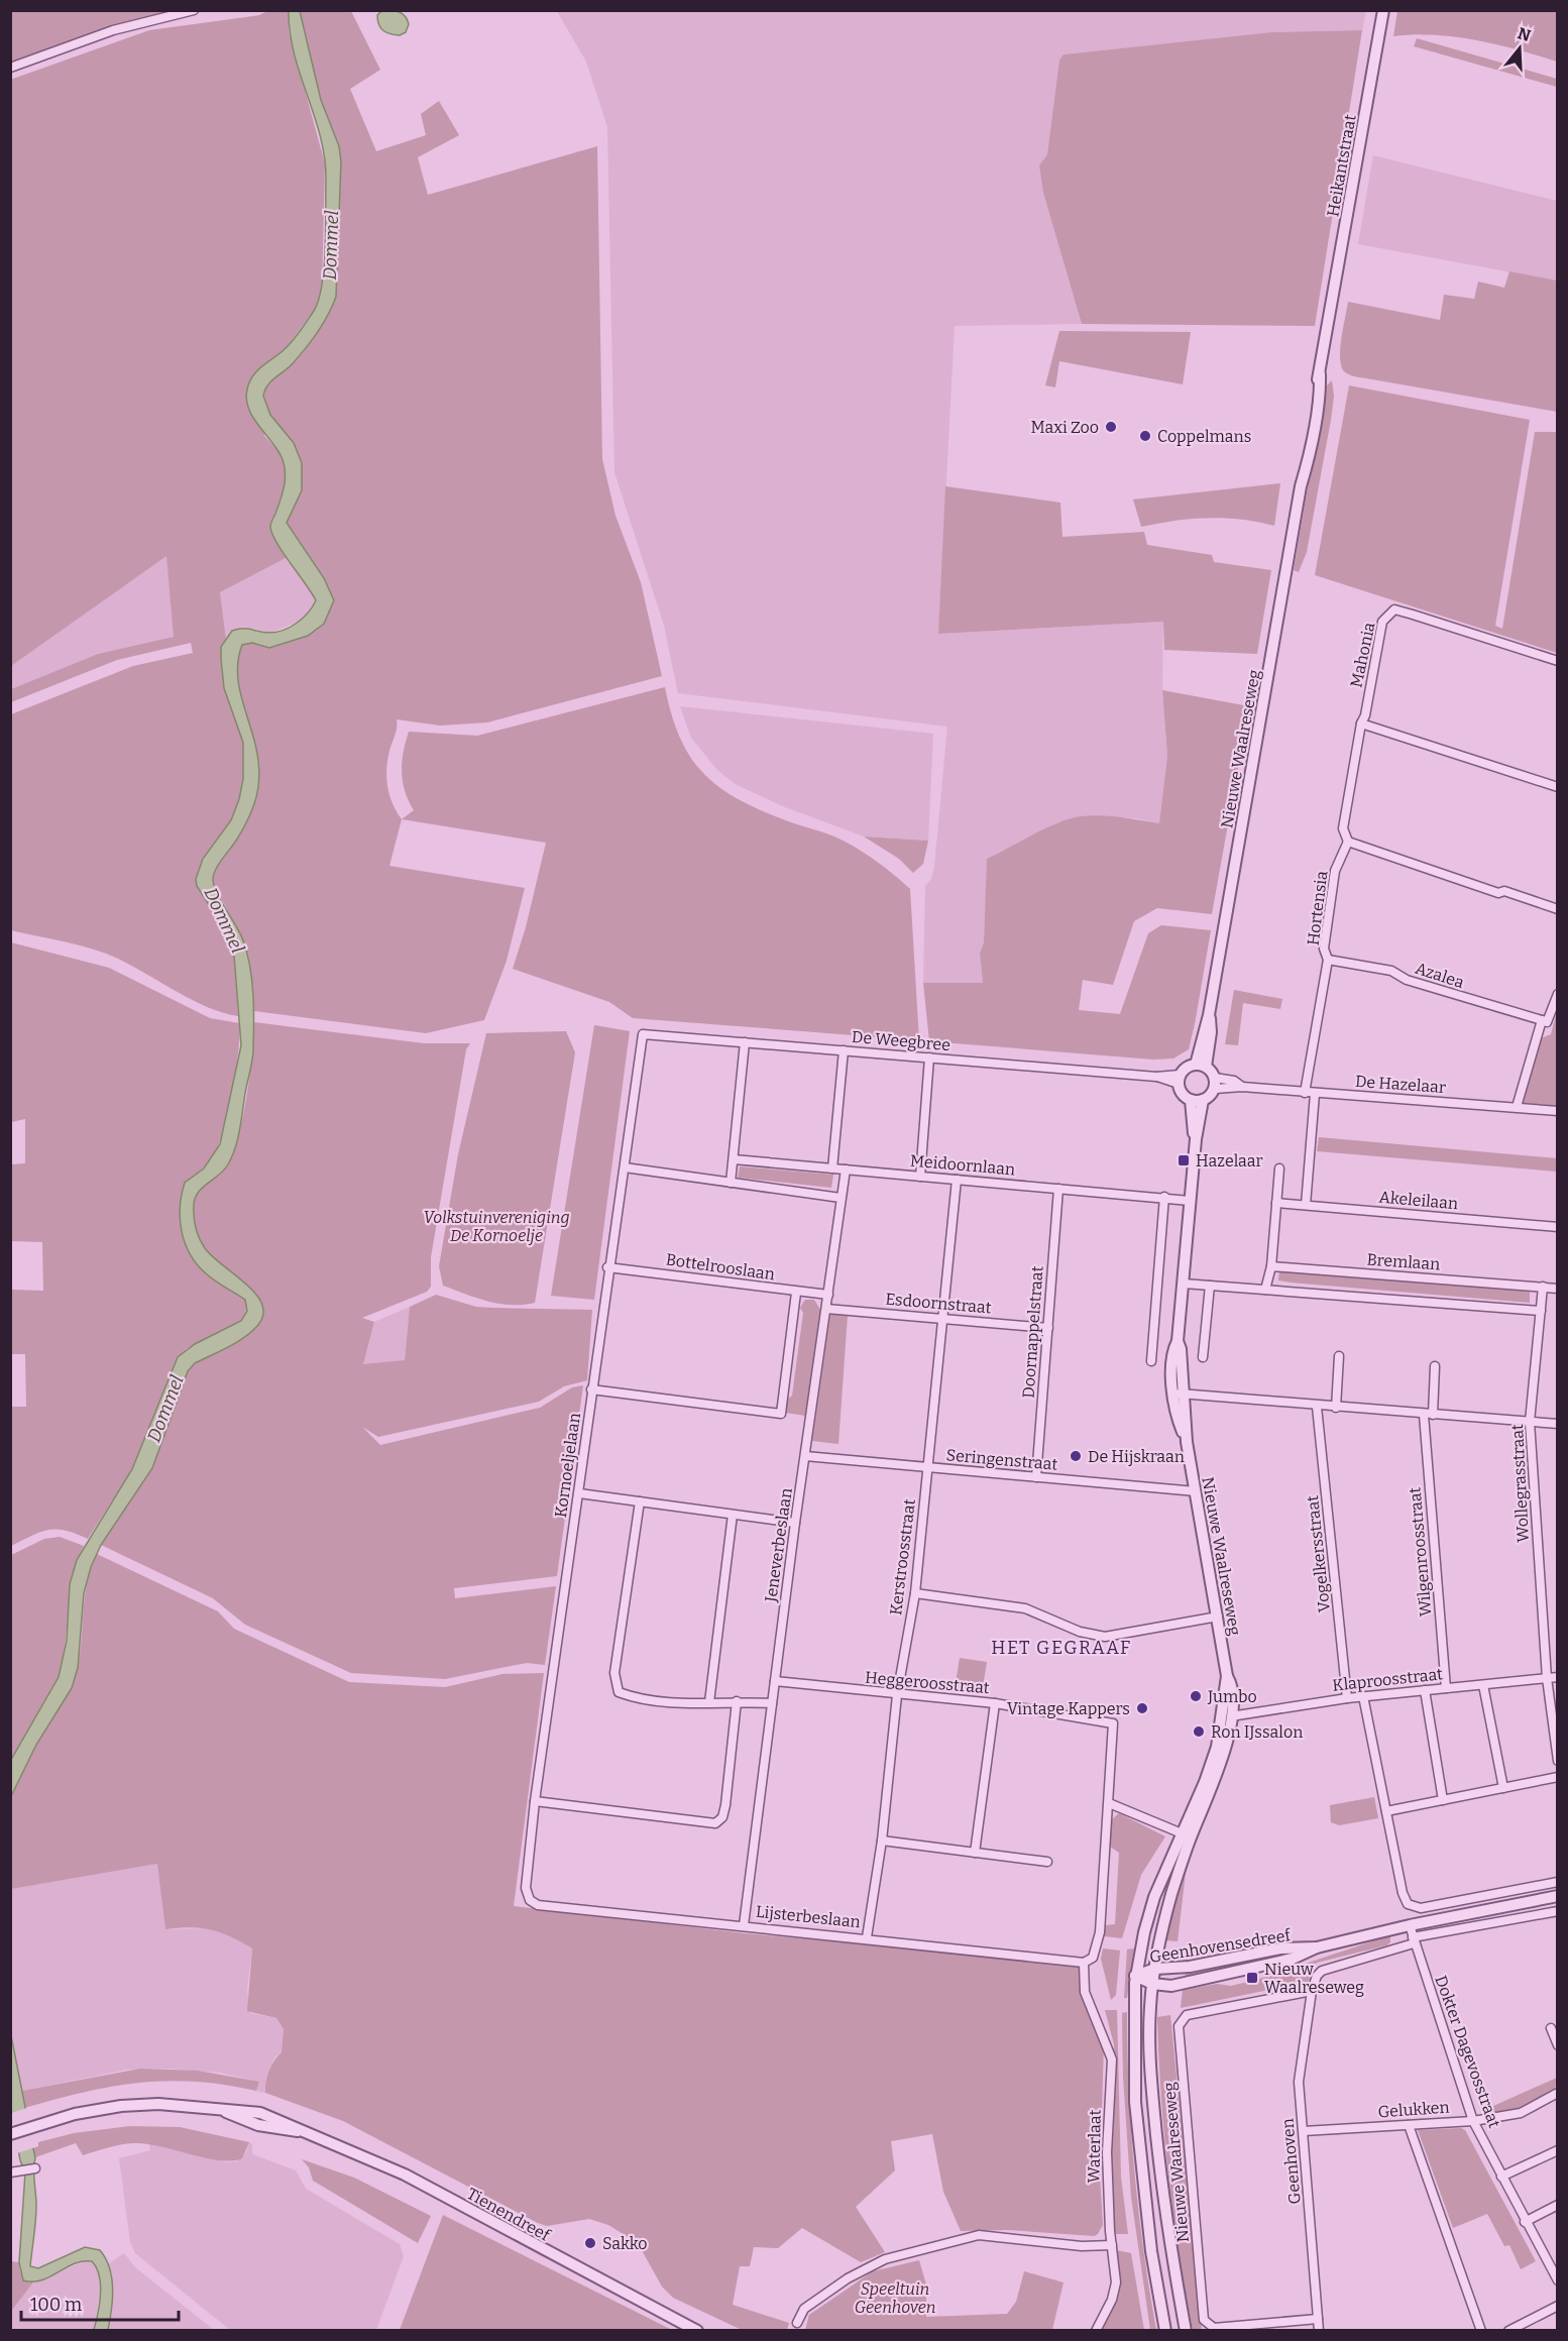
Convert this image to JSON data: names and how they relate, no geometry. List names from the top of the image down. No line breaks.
{"streets":{"street":["Heikantstraat","Mahonia","Nieuwe Waalreseweg","Hortensia","Azalea","De Weegbree","De Hazelaar","Meidoornlaan","Akeleilaan","Bremlaan","Bottelrooslaan","Esdoornstraat","Doornappelstraat","Seringenstraat","Kornoeljelaan","Wollegrasstraat","Jeneverbeslaan","Wilgenroosstraat","Vogelkersstraat","Kerstroosstraat","Klaproosstraat","Heggeroosstraat","Lijsterbeslaan","Geenhovensedreef","Dokter Dagevosstraat","Gelukken","Waterlaat","Geenhoven","Tienendreef"]},"crossings":[["Heikantstraat","Nieuwe Waalreseweg"],["Mahonia","Hortensia"],["Nieuwe Waalreseweg","De Weegbree"],["Nieuwe Waalreseweg","De Hazelaar"],["Nieuwe Waalreseweg","Meidoornlaan"],["Nieuwe Waalreseweg","Seringenstraat"],["Nieuwe Waalreseweg","Klaproosstraat"],["Nieuwe Waalreseweg","Geenhovensedreef"],["Nieuwe Waalreseweg","Geenhoven"],["Hortensia","Azalea"],["Hortensia","De Hazelaar"],["De Weegbree","De Hazelaar"],["De Weegbree","Kornoeljelaan"],["Meidoornlaan","Doornappelstraat"],["Meidoornlaan","Jeneverbeslaan"],["Meidoornlaan","Kerstroosstraat"],["Bremlaan","Wollegrasstraat"],["Bottelrooslaan","Kornoeljelaan"],["Bottelrooslaan","Jeneverbeslaan"],["Esdoornstraat","Doornappelstraat"],["Esdoornstraat","Jeneverbeslaan"],["Esdoornstraat","Kerstroosstraat"],["Doornappelstraat","Seringenstraat"],["Seringenstraat","Jeneverbeslaan"],["Seringenstraat","Kerstroosstraat"],["Kornoeljelaan","Lijsterbeslaan"],["Wollegrasstraat","Klaproosstraat"],["Jeneverbeslaan","Heggeroosstraat"],["Jeneverbeslaan","Lijsterbeslaan"],["Wilgenroosstraat","Klaproosstraat"],["Vogelkersstraat","Klaproosstraat"],["Kerstroosstraat","Heggeroosstraat"],["Kerstroosstraat","Lijsterbeslaan"],["Lijsterbeslaan","Waterlaat"],["Geenhovensedreef","Dokter Dagevosstraat"],["Dokter Dagevosstraat","Gelukken"],["Gelukken","Geenhoven"]],"districts":["HET GEGRAAF"],"water":["Dommel"],"parks":["Volkstuinvereniging De Kornoelje","Speeltuin Geenhoven"],"places":{"other":["Maxi Zoo","Coppelmans","De Hijskraan","Jumbo","Vintage Kappers","Ron IJssalon","Sakko"],"transit":["Hazelaar","Nieuw Waalreseweg"]},"scale_bar":"100 m","north":"top"}
